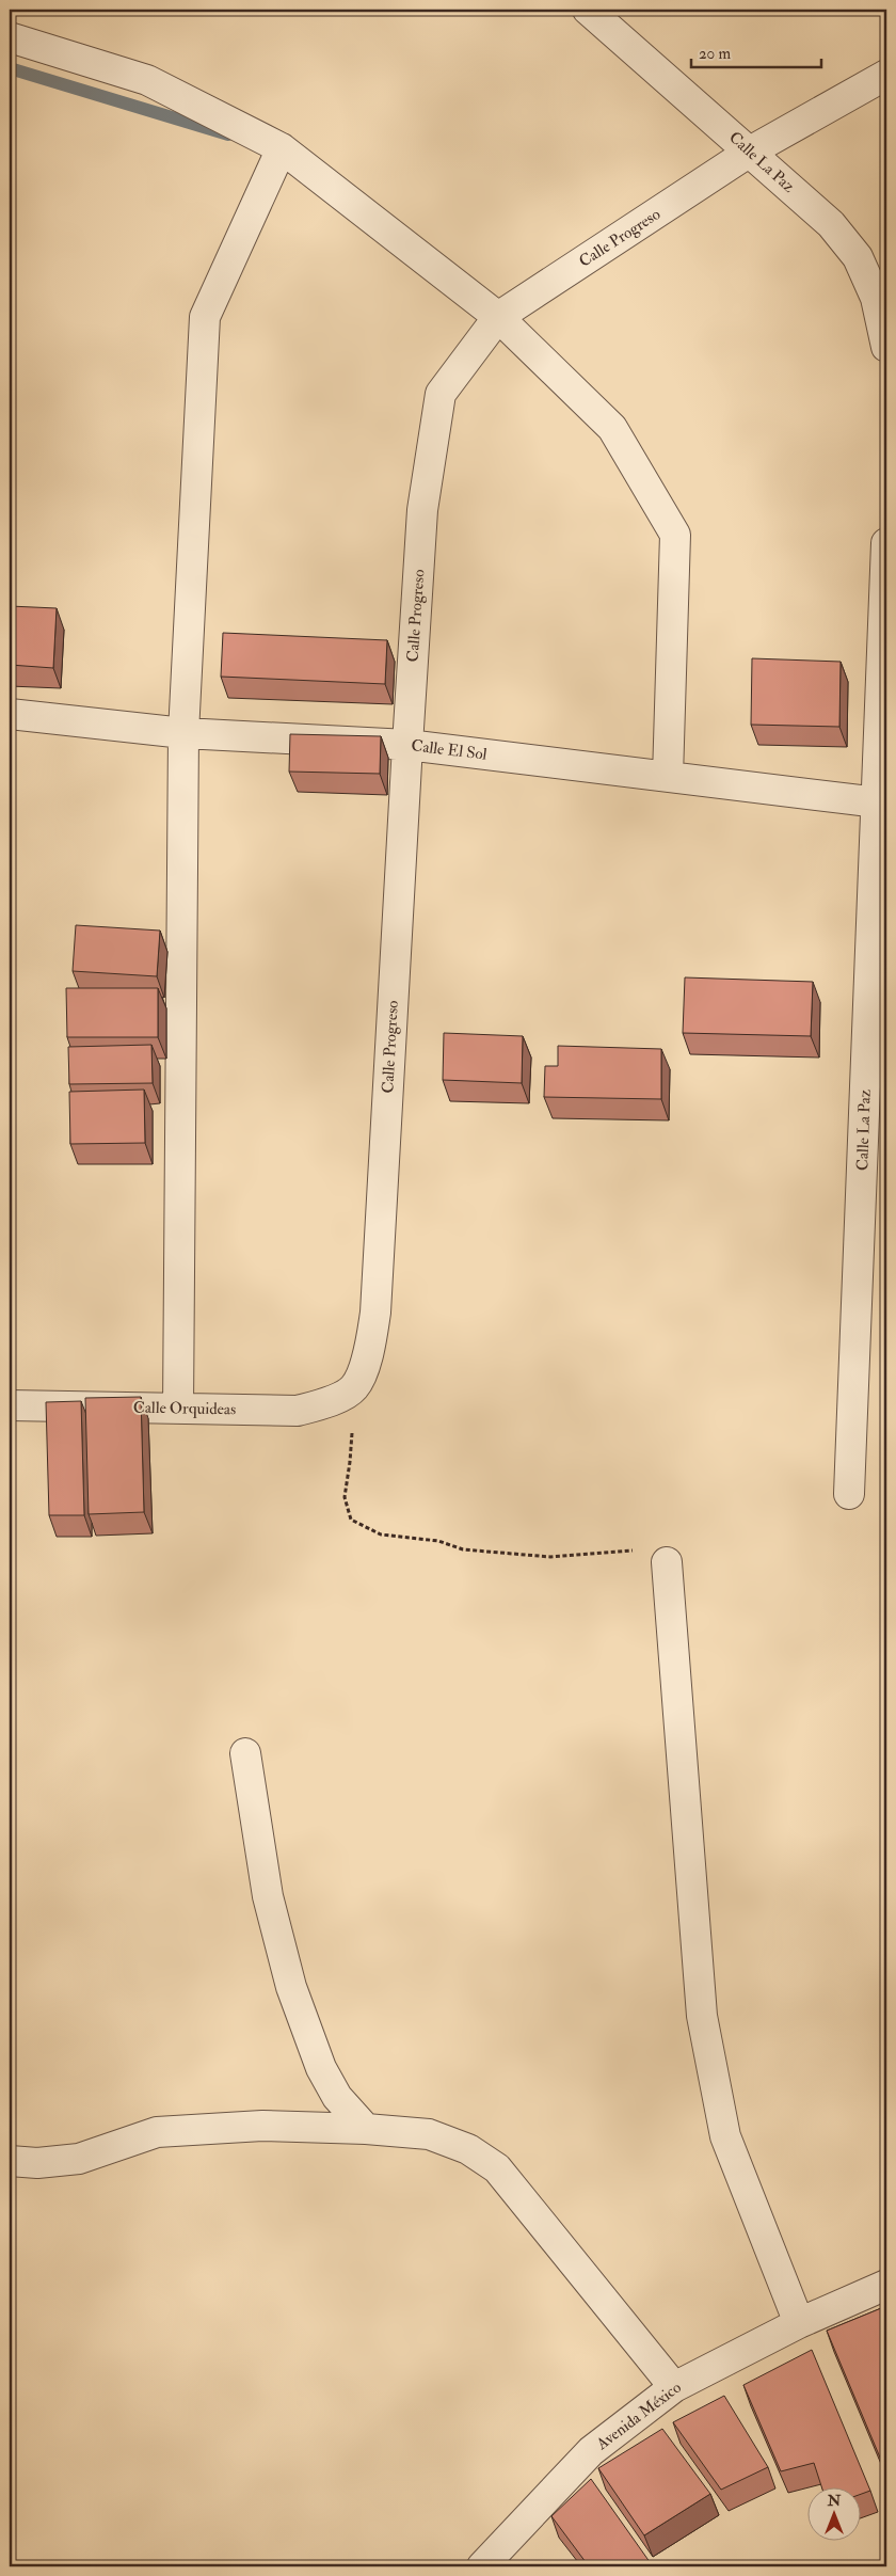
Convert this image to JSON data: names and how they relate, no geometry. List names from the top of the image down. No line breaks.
{"streets":{"street":["Calle La Paz","Calle Progreso","Calle El Sol","Calle Orquideas","Avenida México"]},"crossings":[["Calle La Paz","Calle Progreso"],["Calle La Paz","Calle El Sol"],["Calle Progreso","Calle El Sol"],["Calle Progreso","Calle Orquideas"]],"scale_bar":"20 m","north":"top"}
